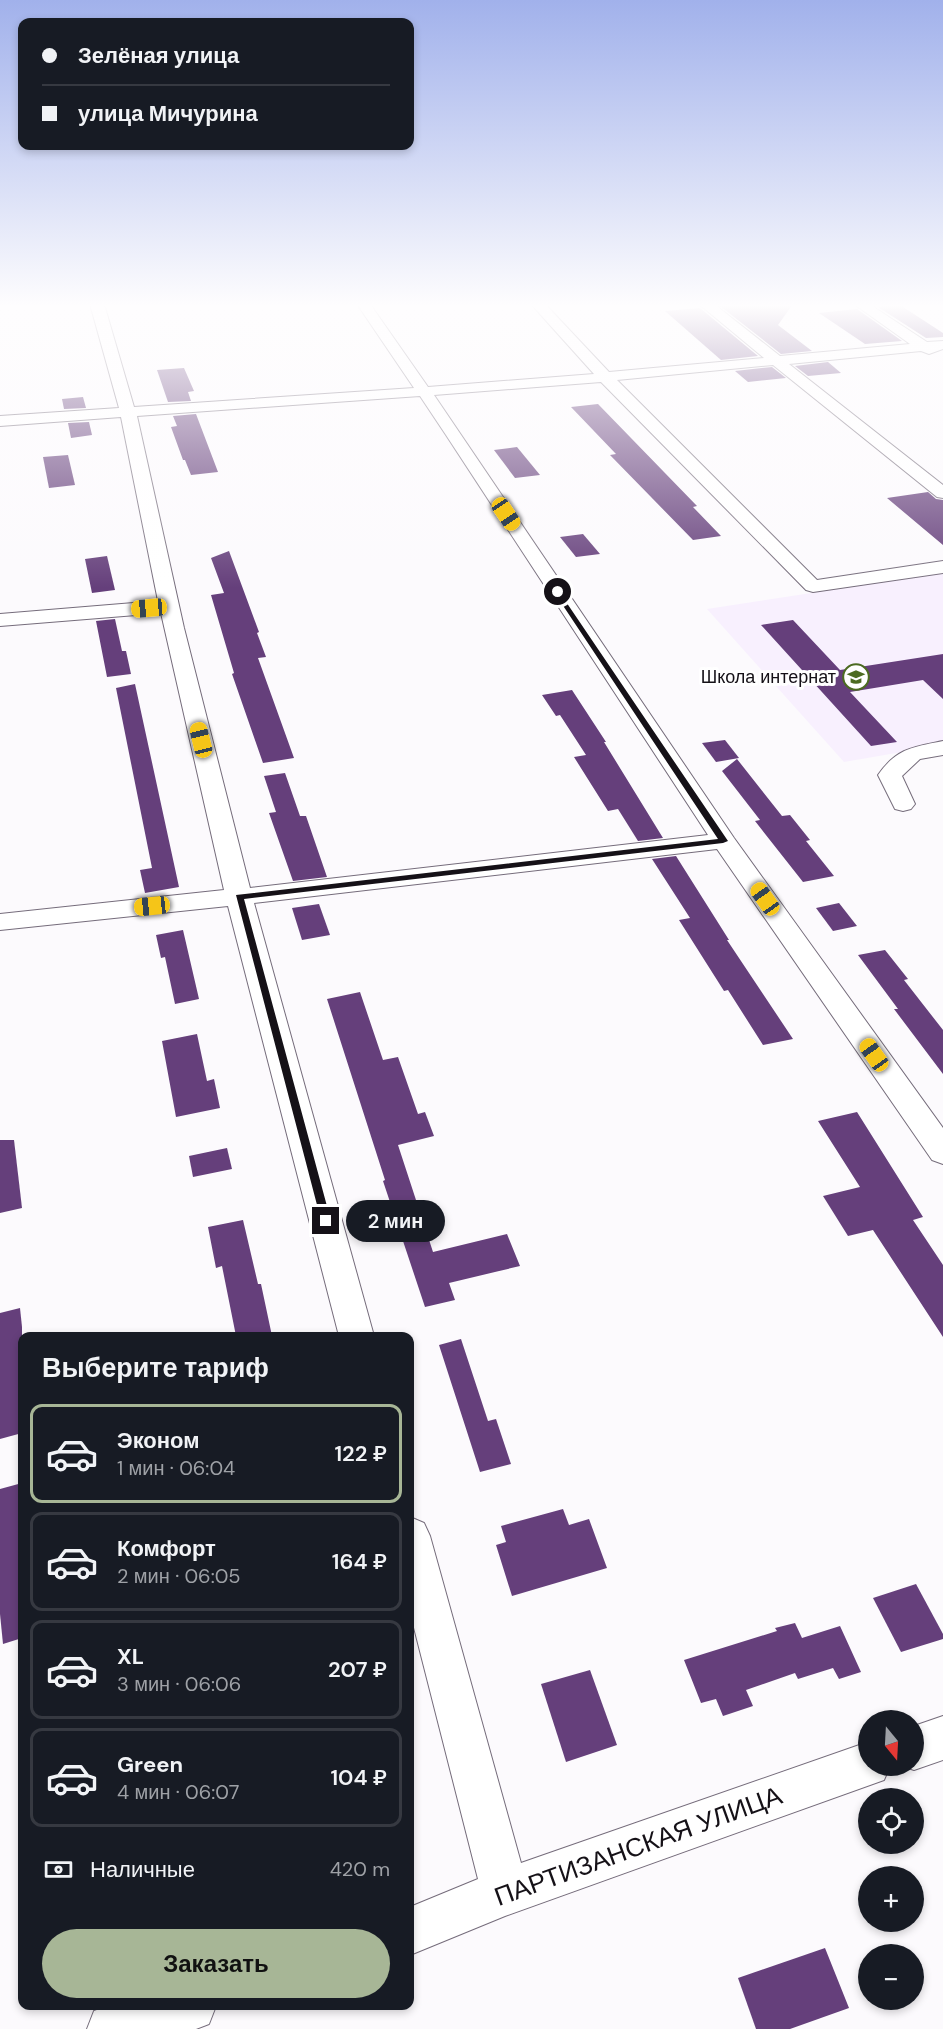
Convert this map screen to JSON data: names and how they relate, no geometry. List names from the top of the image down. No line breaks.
{"streets":{"street":["ПАРТИЗАНСКАЯ УЛИЦА"]},"places":{"school or university":["Школа интернат"]},"north":"bottom","page":{"banner":["Зелёная улица","улица Мичурина"],"bubble":"2 мин","heading":"Выберите тариф","list":[{"name":"Эконом","note":"1 мин · 06:04","value":"122 ₽"},{"name":"Комфорт","note":"2 мин · 06:05","value":"164 ₽"},{"name":"XL","note":"3 мин · 06:06","value":"207 ₽"},{"name":"Green","note":"4 мин · 06:07","value":"104 ₽"}],"map_buttons":["+","−"],"pay":["Наличные","420 m"],"buttons":"Заказать"}}
